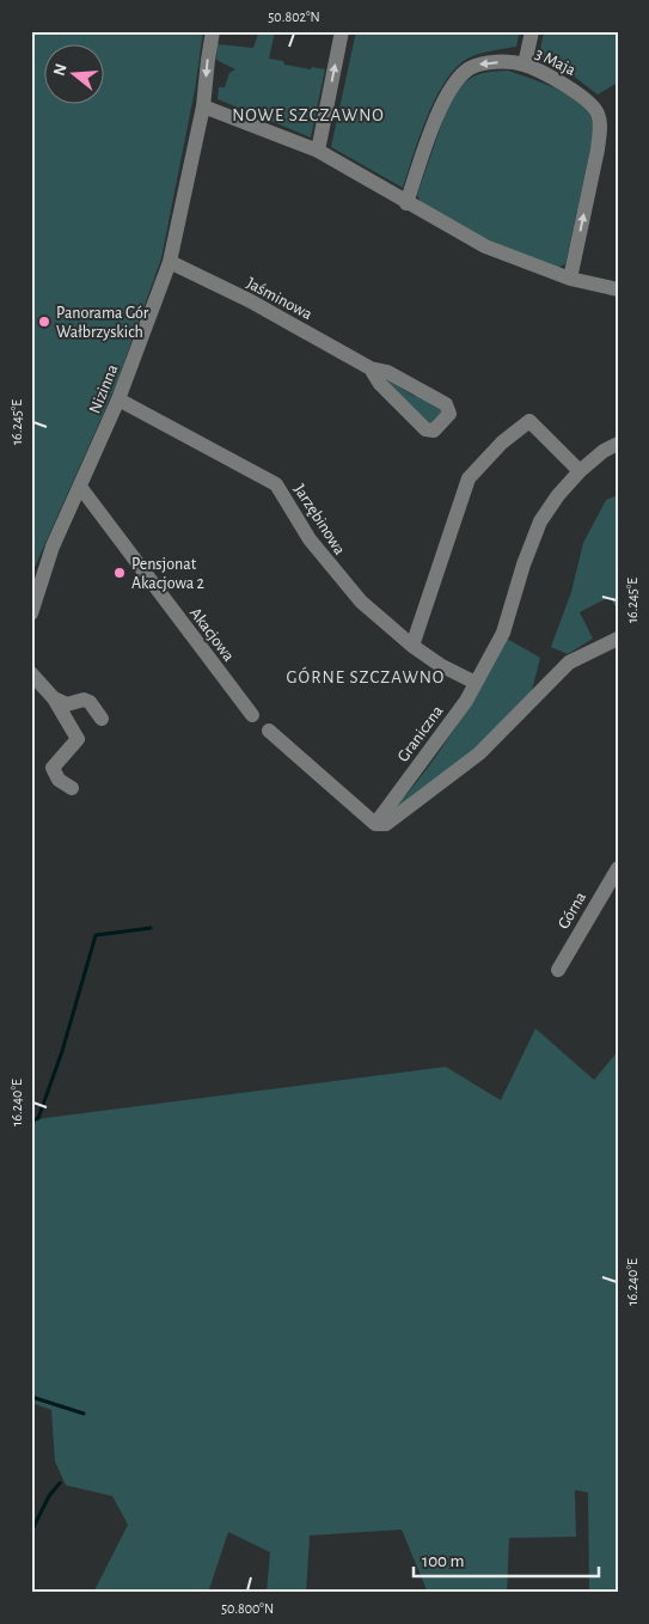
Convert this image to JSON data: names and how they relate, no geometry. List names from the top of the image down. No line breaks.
{"streets":{"street":["3 Maja","Jaśminowa","Nizinna","Jarzębinowa","Akacjowa","Graniczna","Górna"]},"crossings":[["Jaśminowa","Nizinna"],["Nizinna","Jarzębinowa"],["Nizinna","Akacjowa"],["Jarzębinowa","Graniczna"]],"districts":["NOWE SZCZAWNO","GÓRNE SZCZAWNO"],"places":["Panorama Gór Wałbrzyskich","Pensjonat Akacjowa 2"],"scale_bar":"100 m","north":"left","coordinates":["50.802°N","16.245°E","16.240°E","50.800°N"]}
